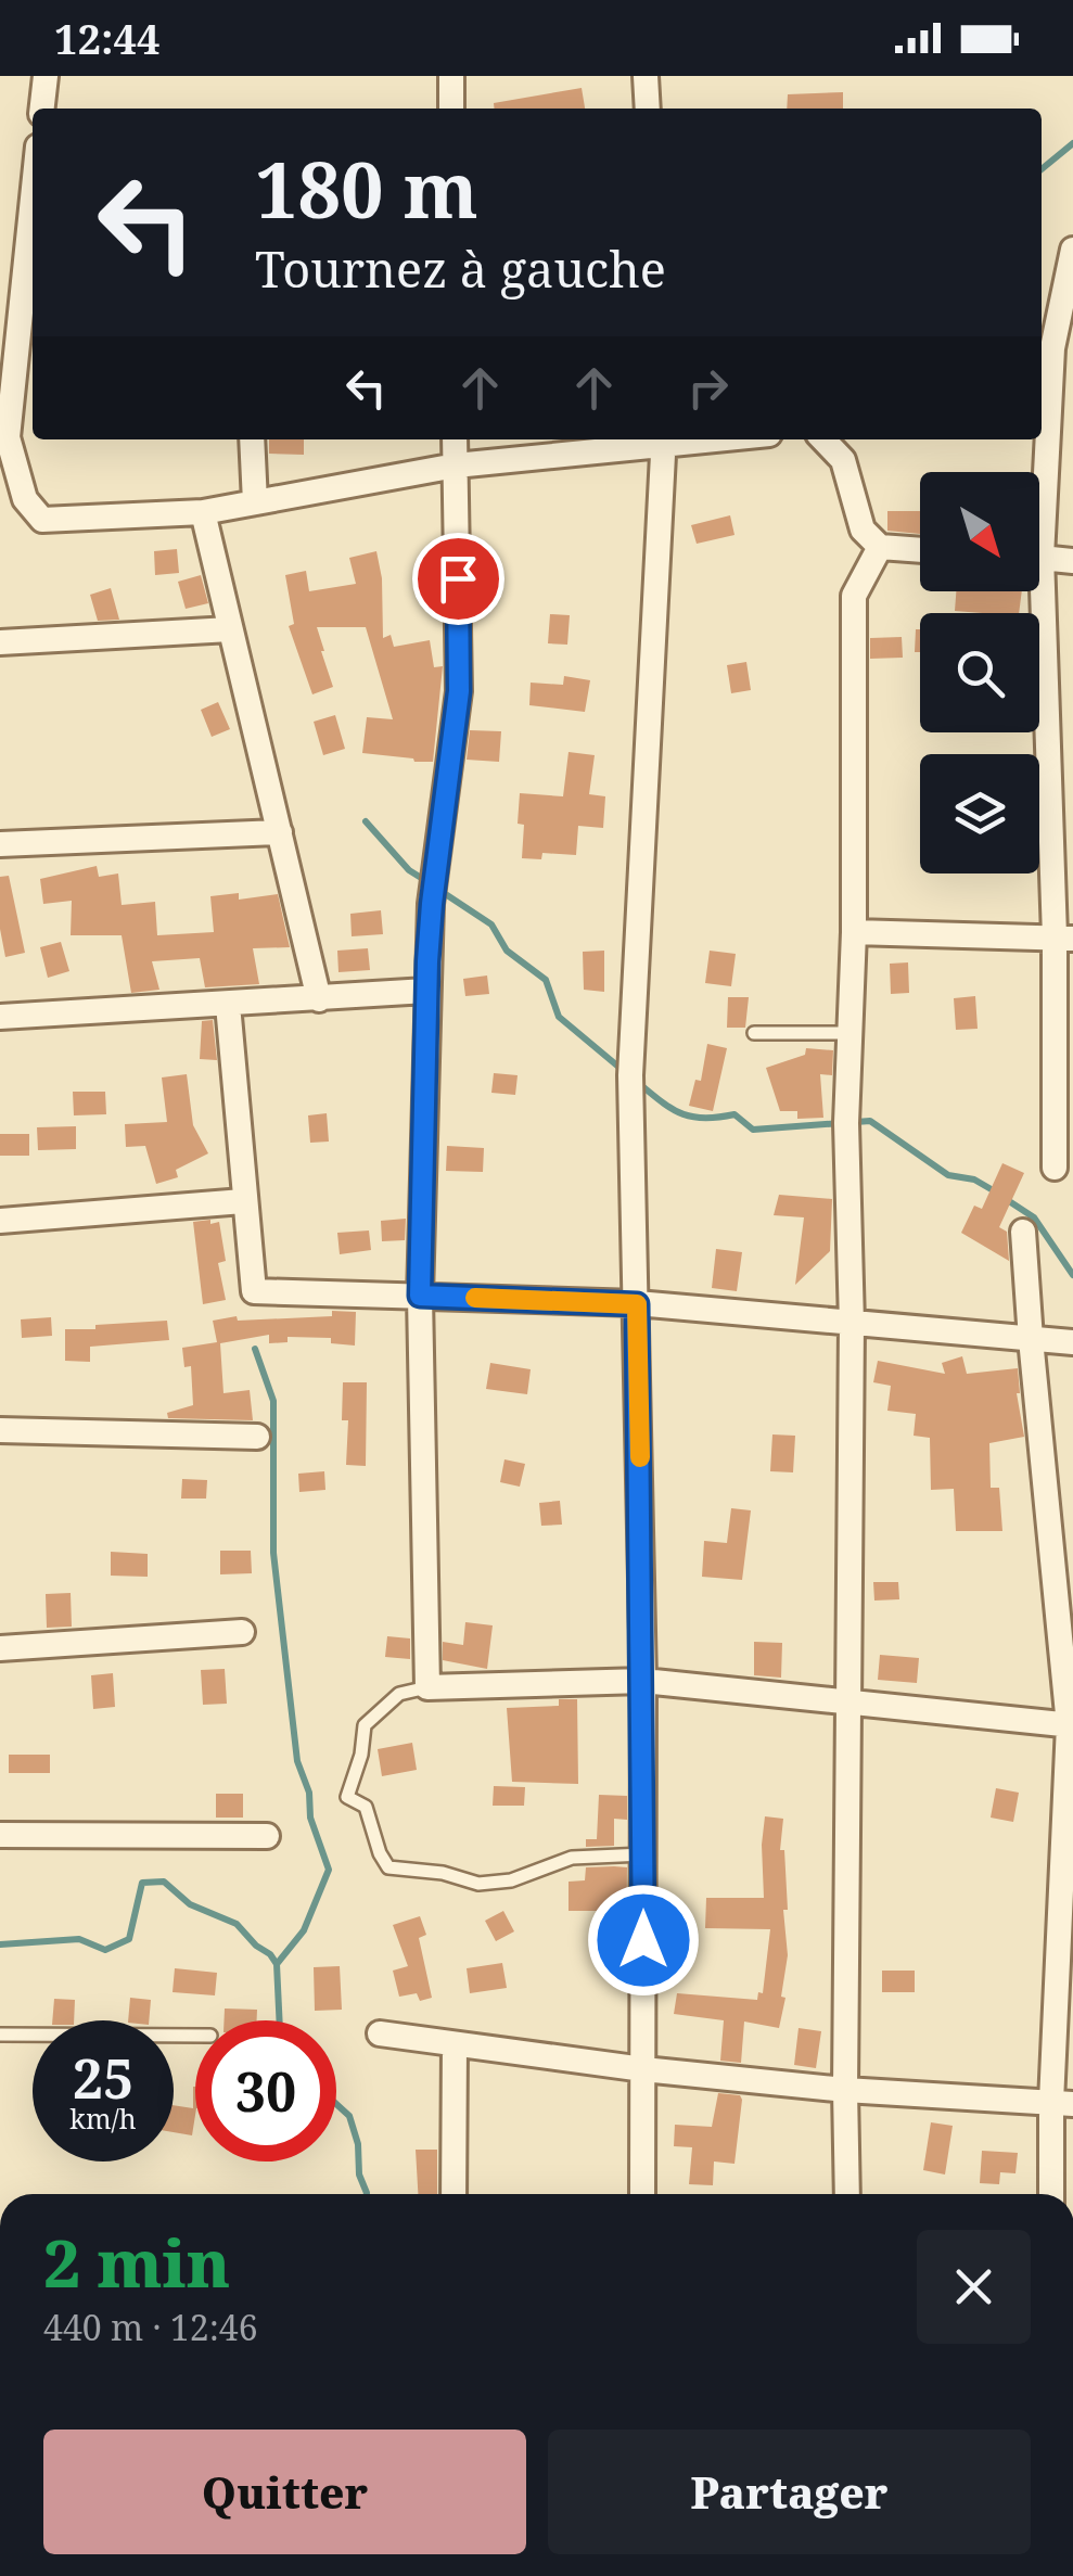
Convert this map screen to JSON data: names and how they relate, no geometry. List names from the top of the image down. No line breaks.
{"north":"bottom right","page":{"status":"12:44","turn":["180 m","Tournez à gauche"],"speed":"25 km/h","limit":"30","heading":["2 min","440 m · 12:46"],"buttons":["Quitter","Partager"]}}
